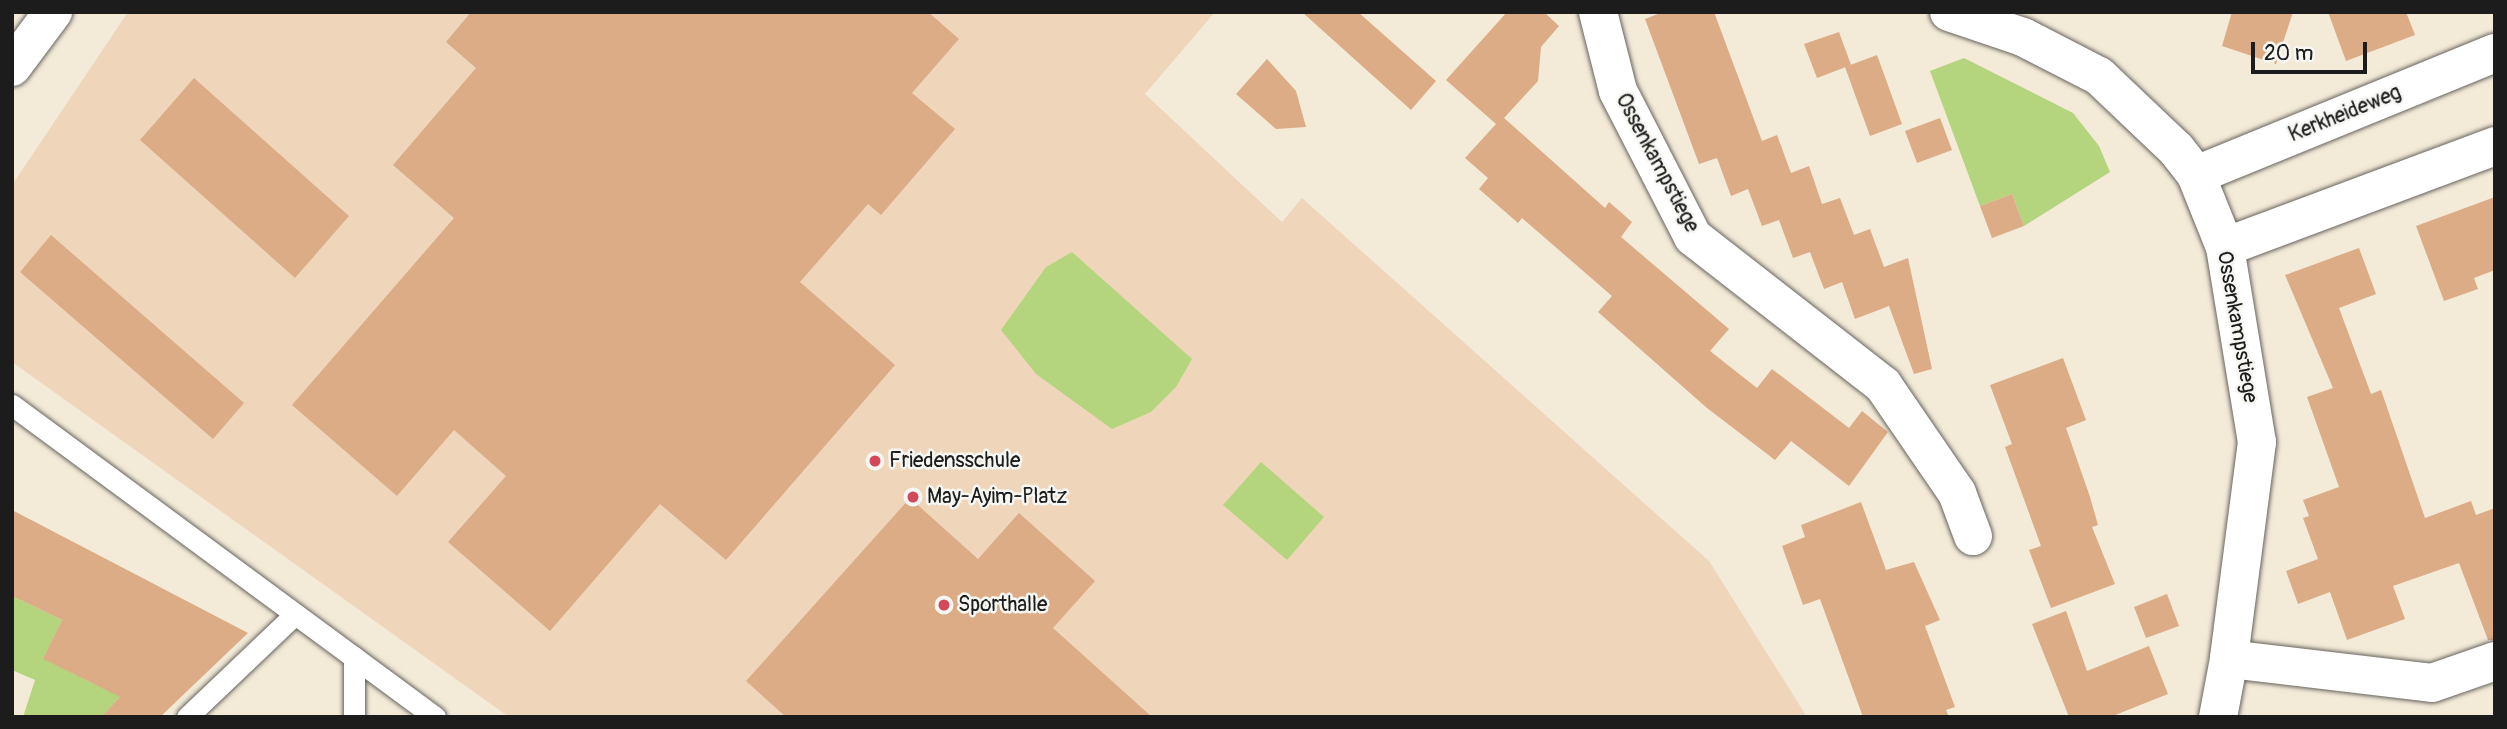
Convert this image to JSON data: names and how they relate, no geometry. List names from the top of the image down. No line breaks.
{"streets":{"street":["Kerkheideweg","Ossenkampstiege"]},"crossings":[["Kerkheideweg","Ossenkampstiege"]],"places":["Friedensschule","May-Ayim-Platz","Sporthalle"],"scale_bar":"20 m"}
